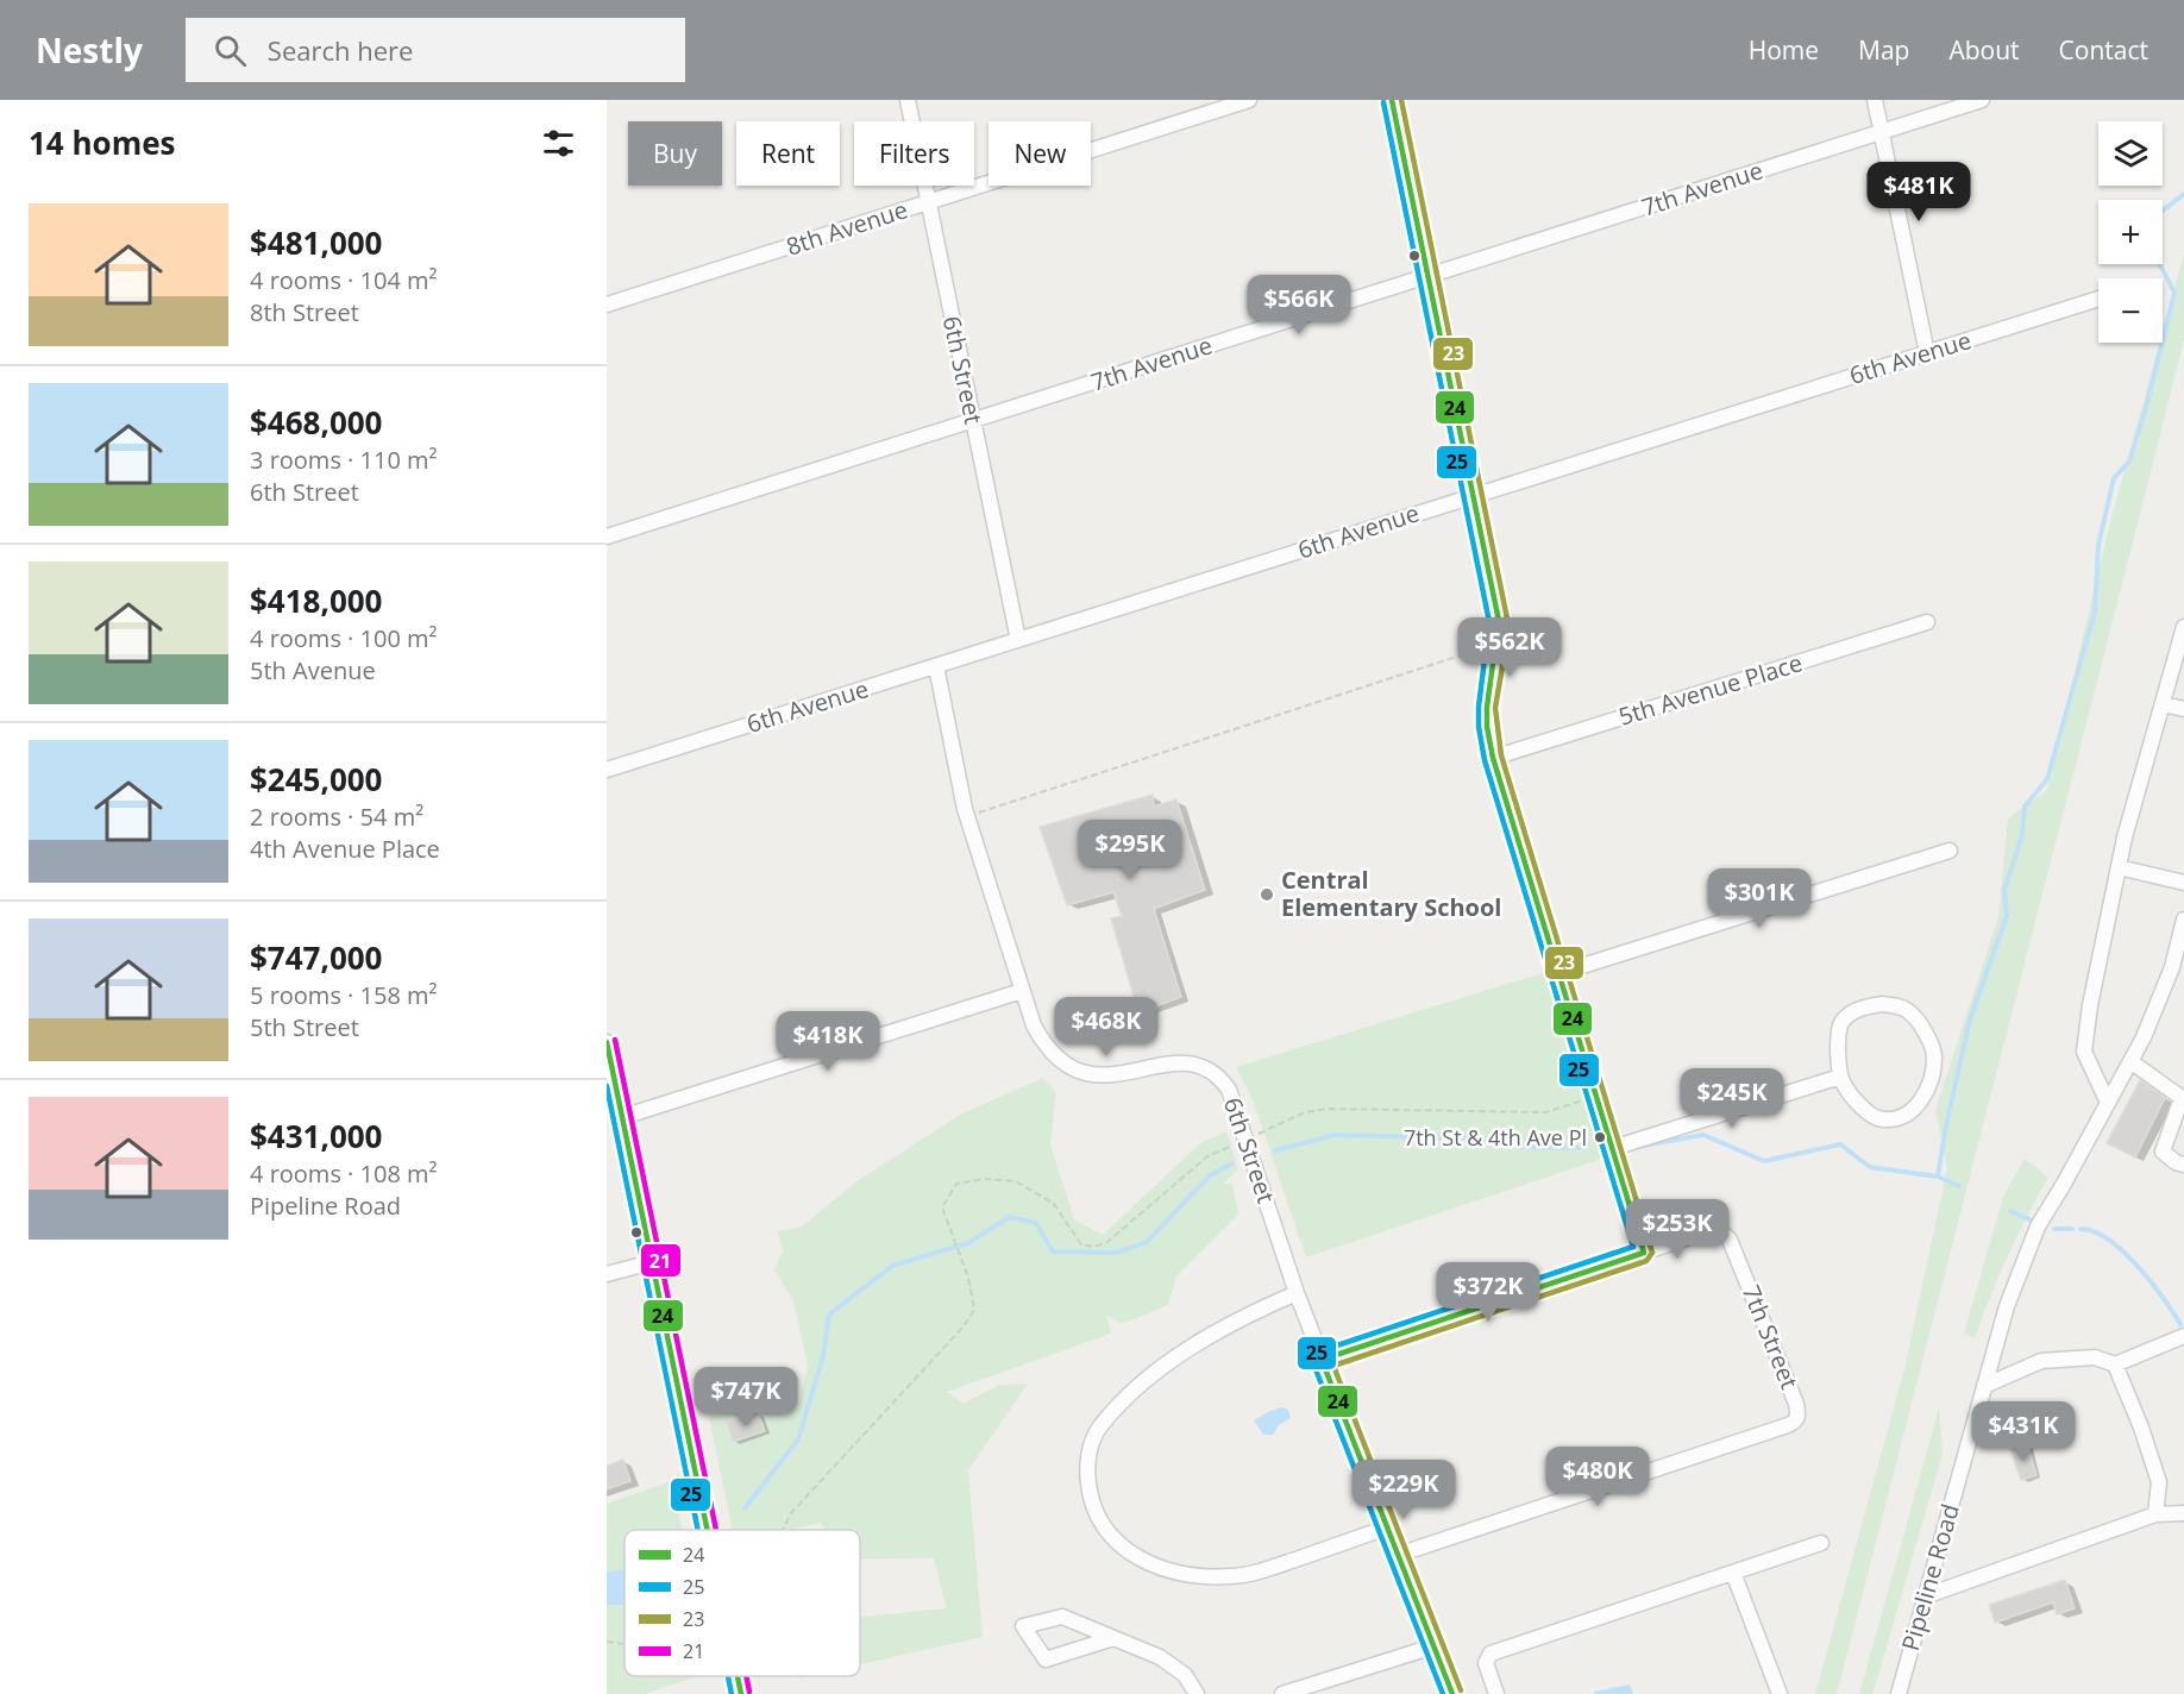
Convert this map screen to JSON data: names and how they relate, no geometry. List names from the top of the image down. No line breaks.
{"streets":{"street":["7th Avenue","8th Avenue","6th Avenue","6th Street","5th Avenue Place","7th Street","Pipeline Road"]},"crossings":[["7th Avenue","6th Street"],["8th Avenue","6th Street"],["6th Avenue","6th Street"],["6th Street","7th Street"]],"places":["Central Elementary School","7th St & 4th Ave Pl"],"lines":["transit line 24","transit line 23","transit line 25","transit line 21"],"legend":["24","25","23","21"],"page":{"header":"Nestly","search":"Search here","nav":["Home","Map","About","Contact"],"heading":"14 homes","map_buttons":["+","−"],"chip":["Buy","Rent","Filters","New"],"price":["$481K","$566K","$562K","$295K","$301K","$468K","$418K","$245K","$253K","$372K","$747K","$431K","$480K","$229K"],"list":[{"name":"$481,000","note":"4 rooms · 104 m² · 8th Street"},{"name":"$468,000","note":"3 rooms · 110 m² · 6th Street"},{"name":"$418,000","note":"4 rooms · 100 m² · 5th Avenue"},{"name":"$245,000","note":"2 rooms · 54 m² · 4th Avenue Place"},{"name":"$747,000","note":"5 rooms · 158 m² · 5th Street"},{"name":"$431,000","note":"4 rooms · 108 m² · Pipeline Road"}]}}
